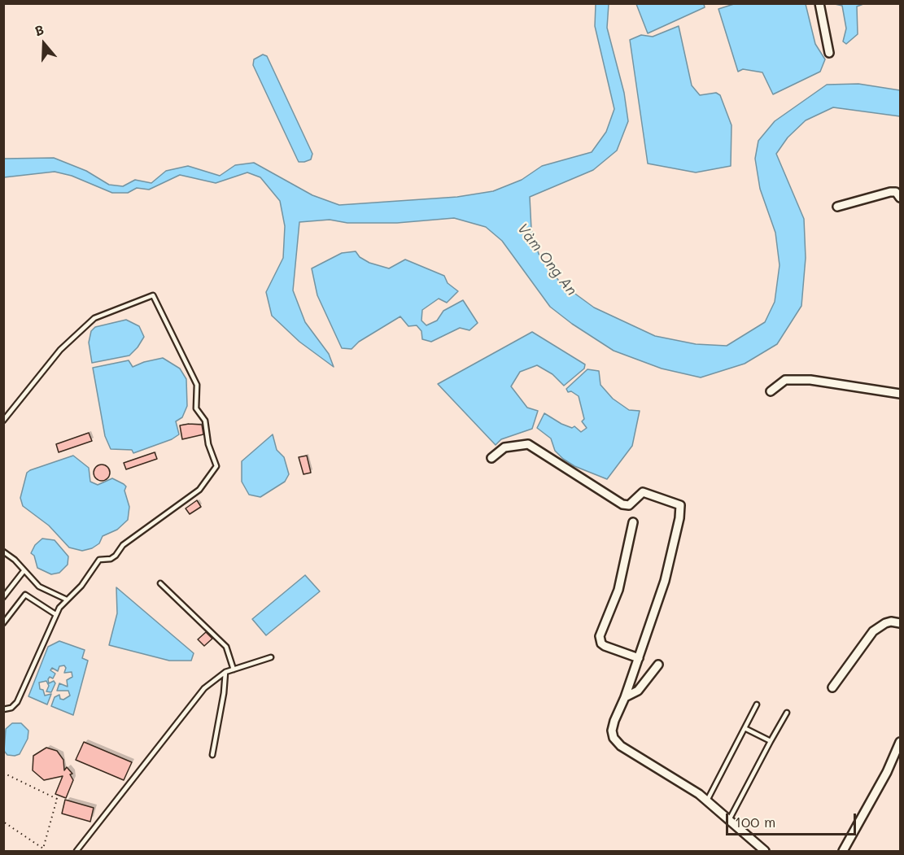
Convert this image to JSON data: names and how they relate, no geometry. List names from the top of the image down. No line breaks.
{"water":["Vàm Ong An"],"scale_bar":"100 m","north":"top"}
